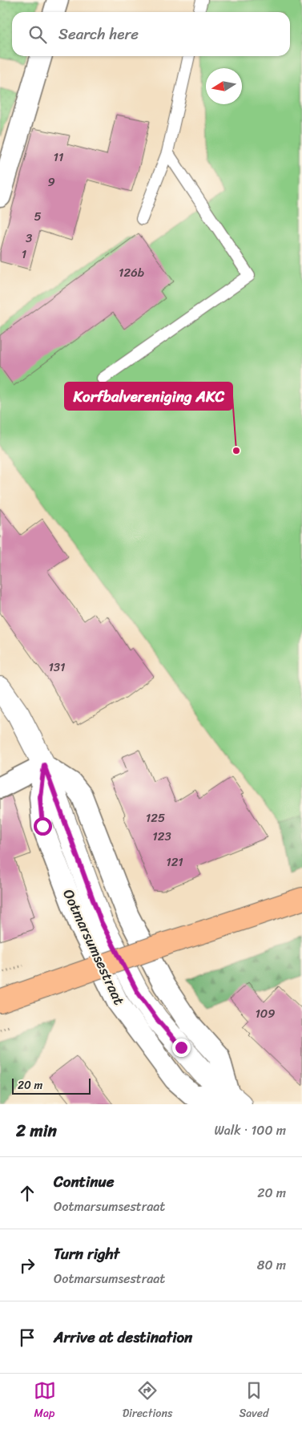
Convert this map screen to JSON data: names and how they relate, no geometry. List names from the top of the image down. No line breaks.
{"streets":{"street":["Ootmarsumsestraat"]},"places":["Korfbalvereniging AKC"],"house_numbers":["11","9","5","3","1","126b","131","125","123","121","109"],"scale_bar":"20 m","north":"left","page":{"search":"Search here","scale":"20 m","heading":["2 min","Walk · 100 m"],"list":[["Continue","Ootmarsumsestraat","20 m"],["Turn right","Ootmarsumsestraat","80 m"],"Arrive at destination"],"nav":["Map","Directions","Saved"]}}
